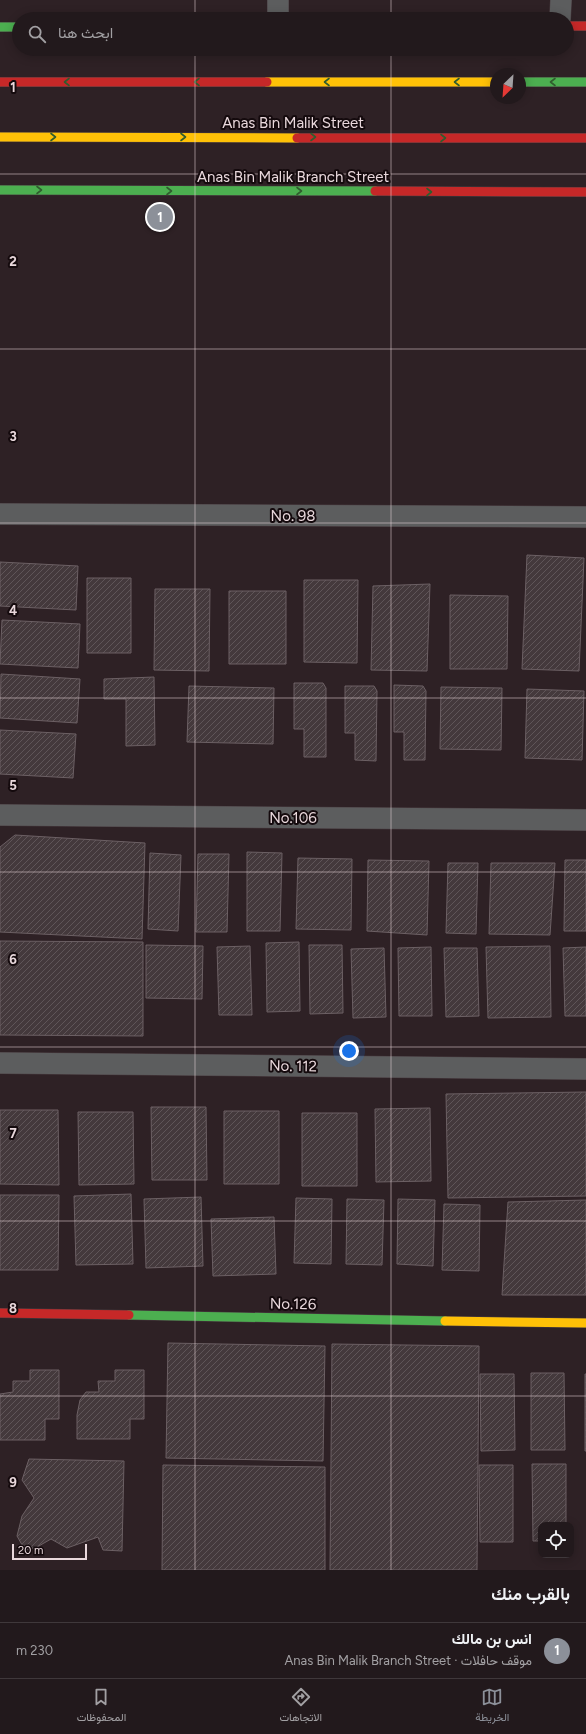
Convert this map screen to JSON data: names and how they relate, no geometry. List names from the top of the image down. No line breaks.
{"streets":{"street":["Anas Bin Malik Street","Anas Bin Malik Branch Street","No. 98","No.106","No. 112","No.126"]},"one_way":["Anas Bin Malik Branch Street"],"scale_bar":"20 m","north":"bottom left","page":{"search":"ابحث هنا","pins":"1","scale":"20 m","heading":"بالقرب منك","list":[{"mark":"1","name":"انس بن مالك","note":"موقف حافلات · Anas Bin Malik Branch Street","value":"230 m"}],"nav":["الخريطة","الاتجاهات","المحفوظات"]},"grid":{"rows":["1","2","3","4","5","6","7","8","9"]}}
